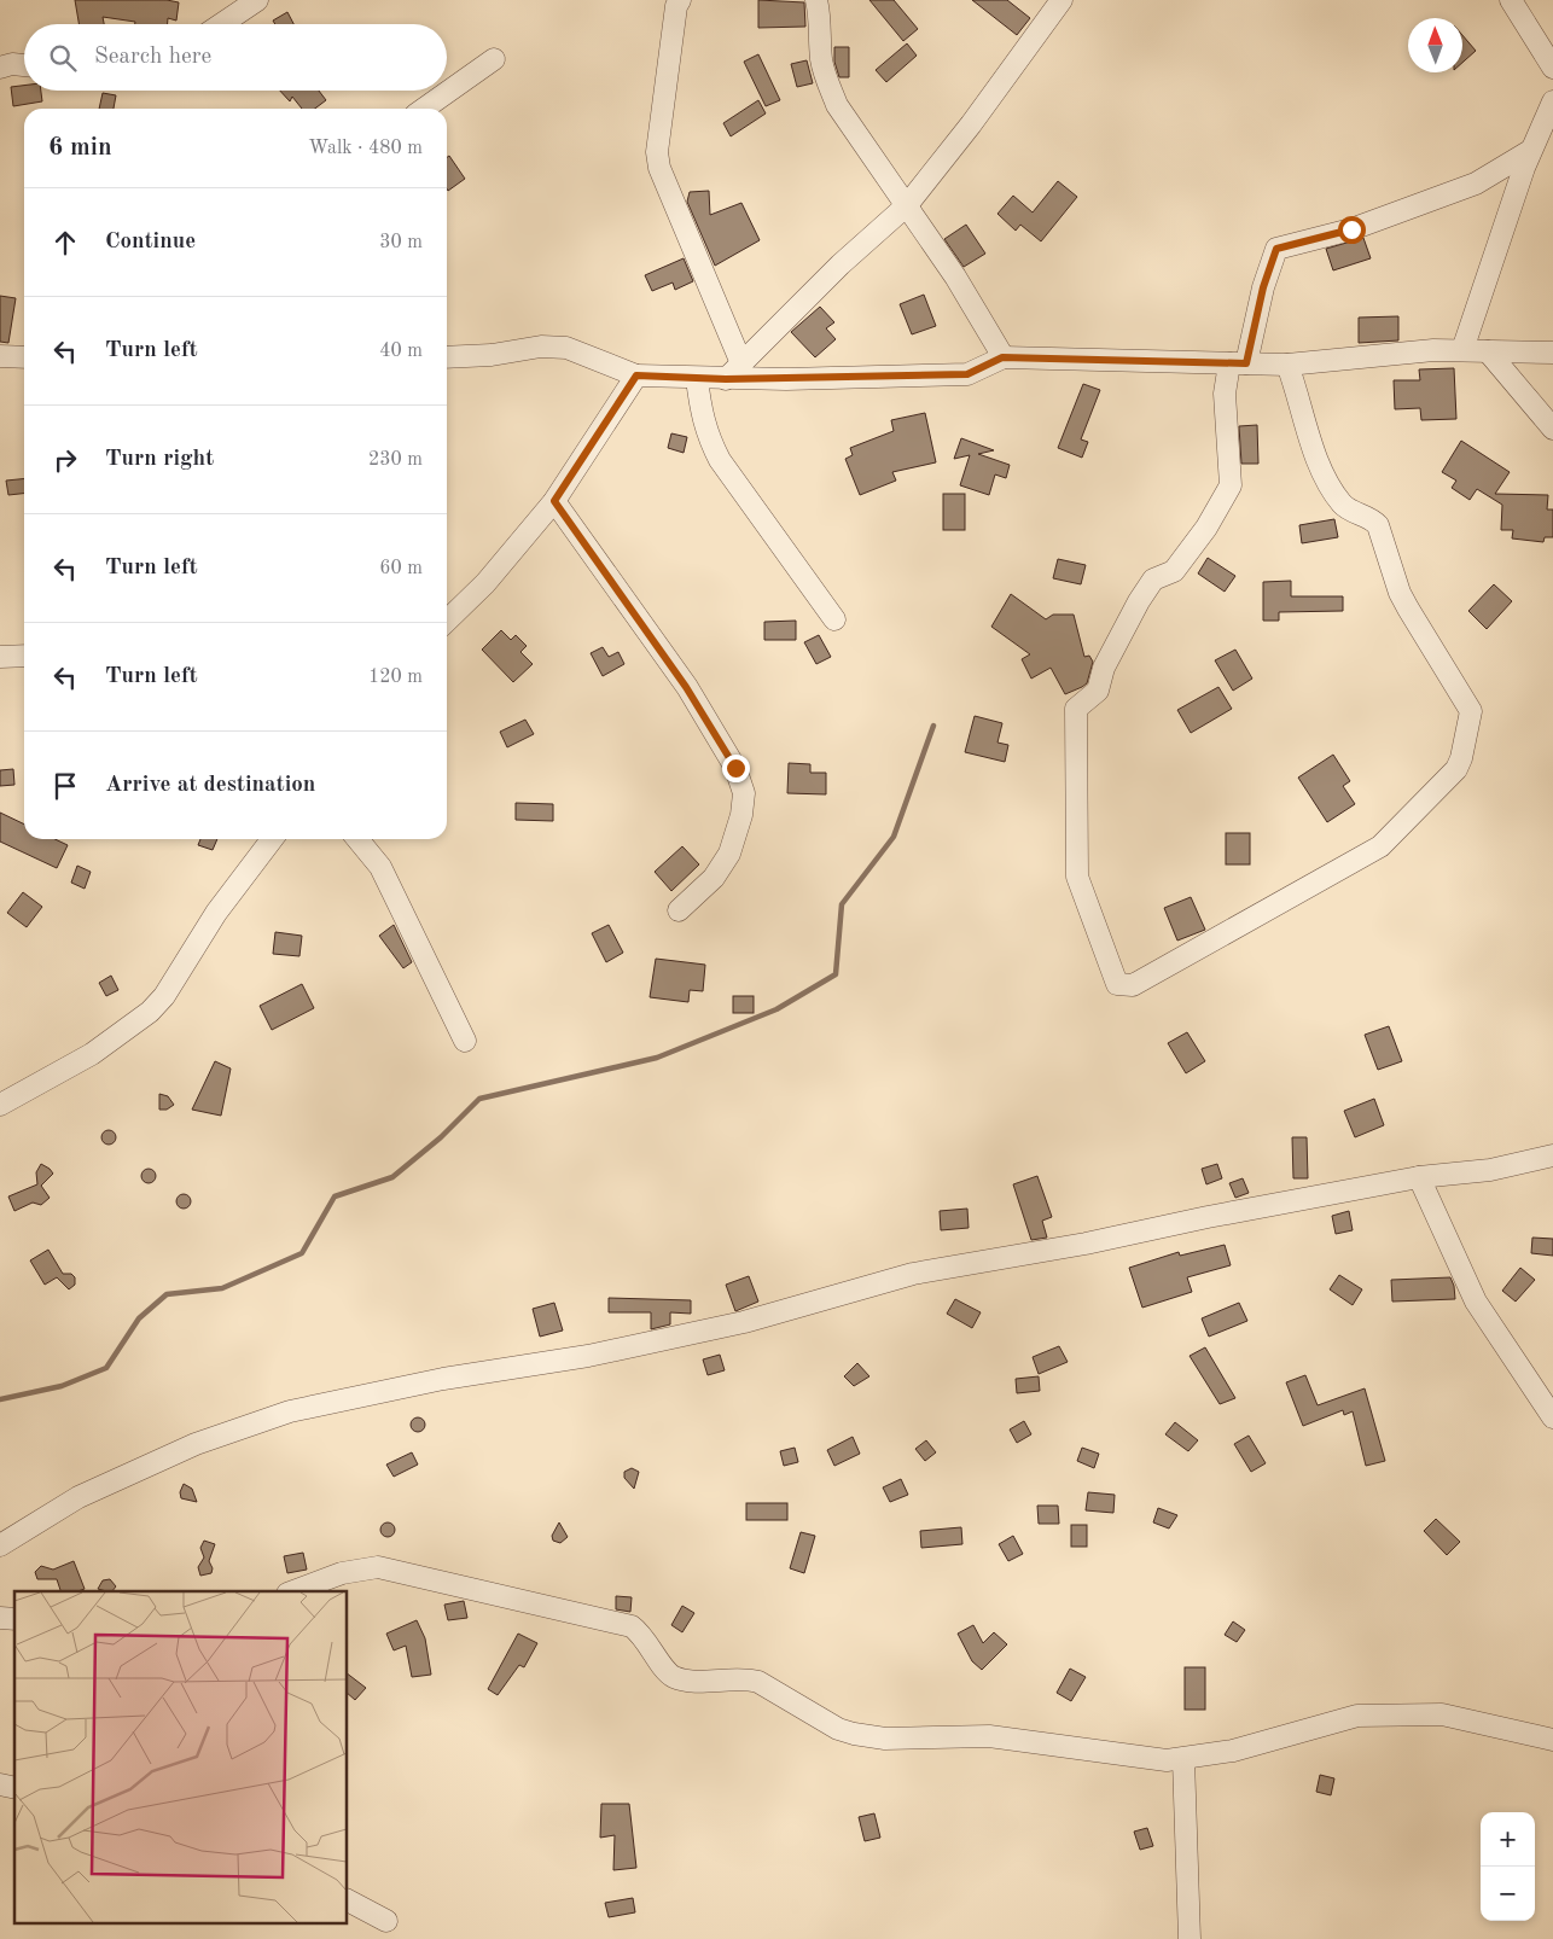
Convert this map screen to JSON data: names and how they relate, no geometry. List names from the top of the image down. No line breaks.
{"north":"top","page":{"search":"Search here","heading":["6 min","Walk · 480 m"],"list":[["Continue","30 m"],["Turn left","40 m"],["Turn right","230 m"],["Turn left","60 m"],["Turn left","120 m"],"Arrive at destination"],"map_buttons":["+","−"]}}
